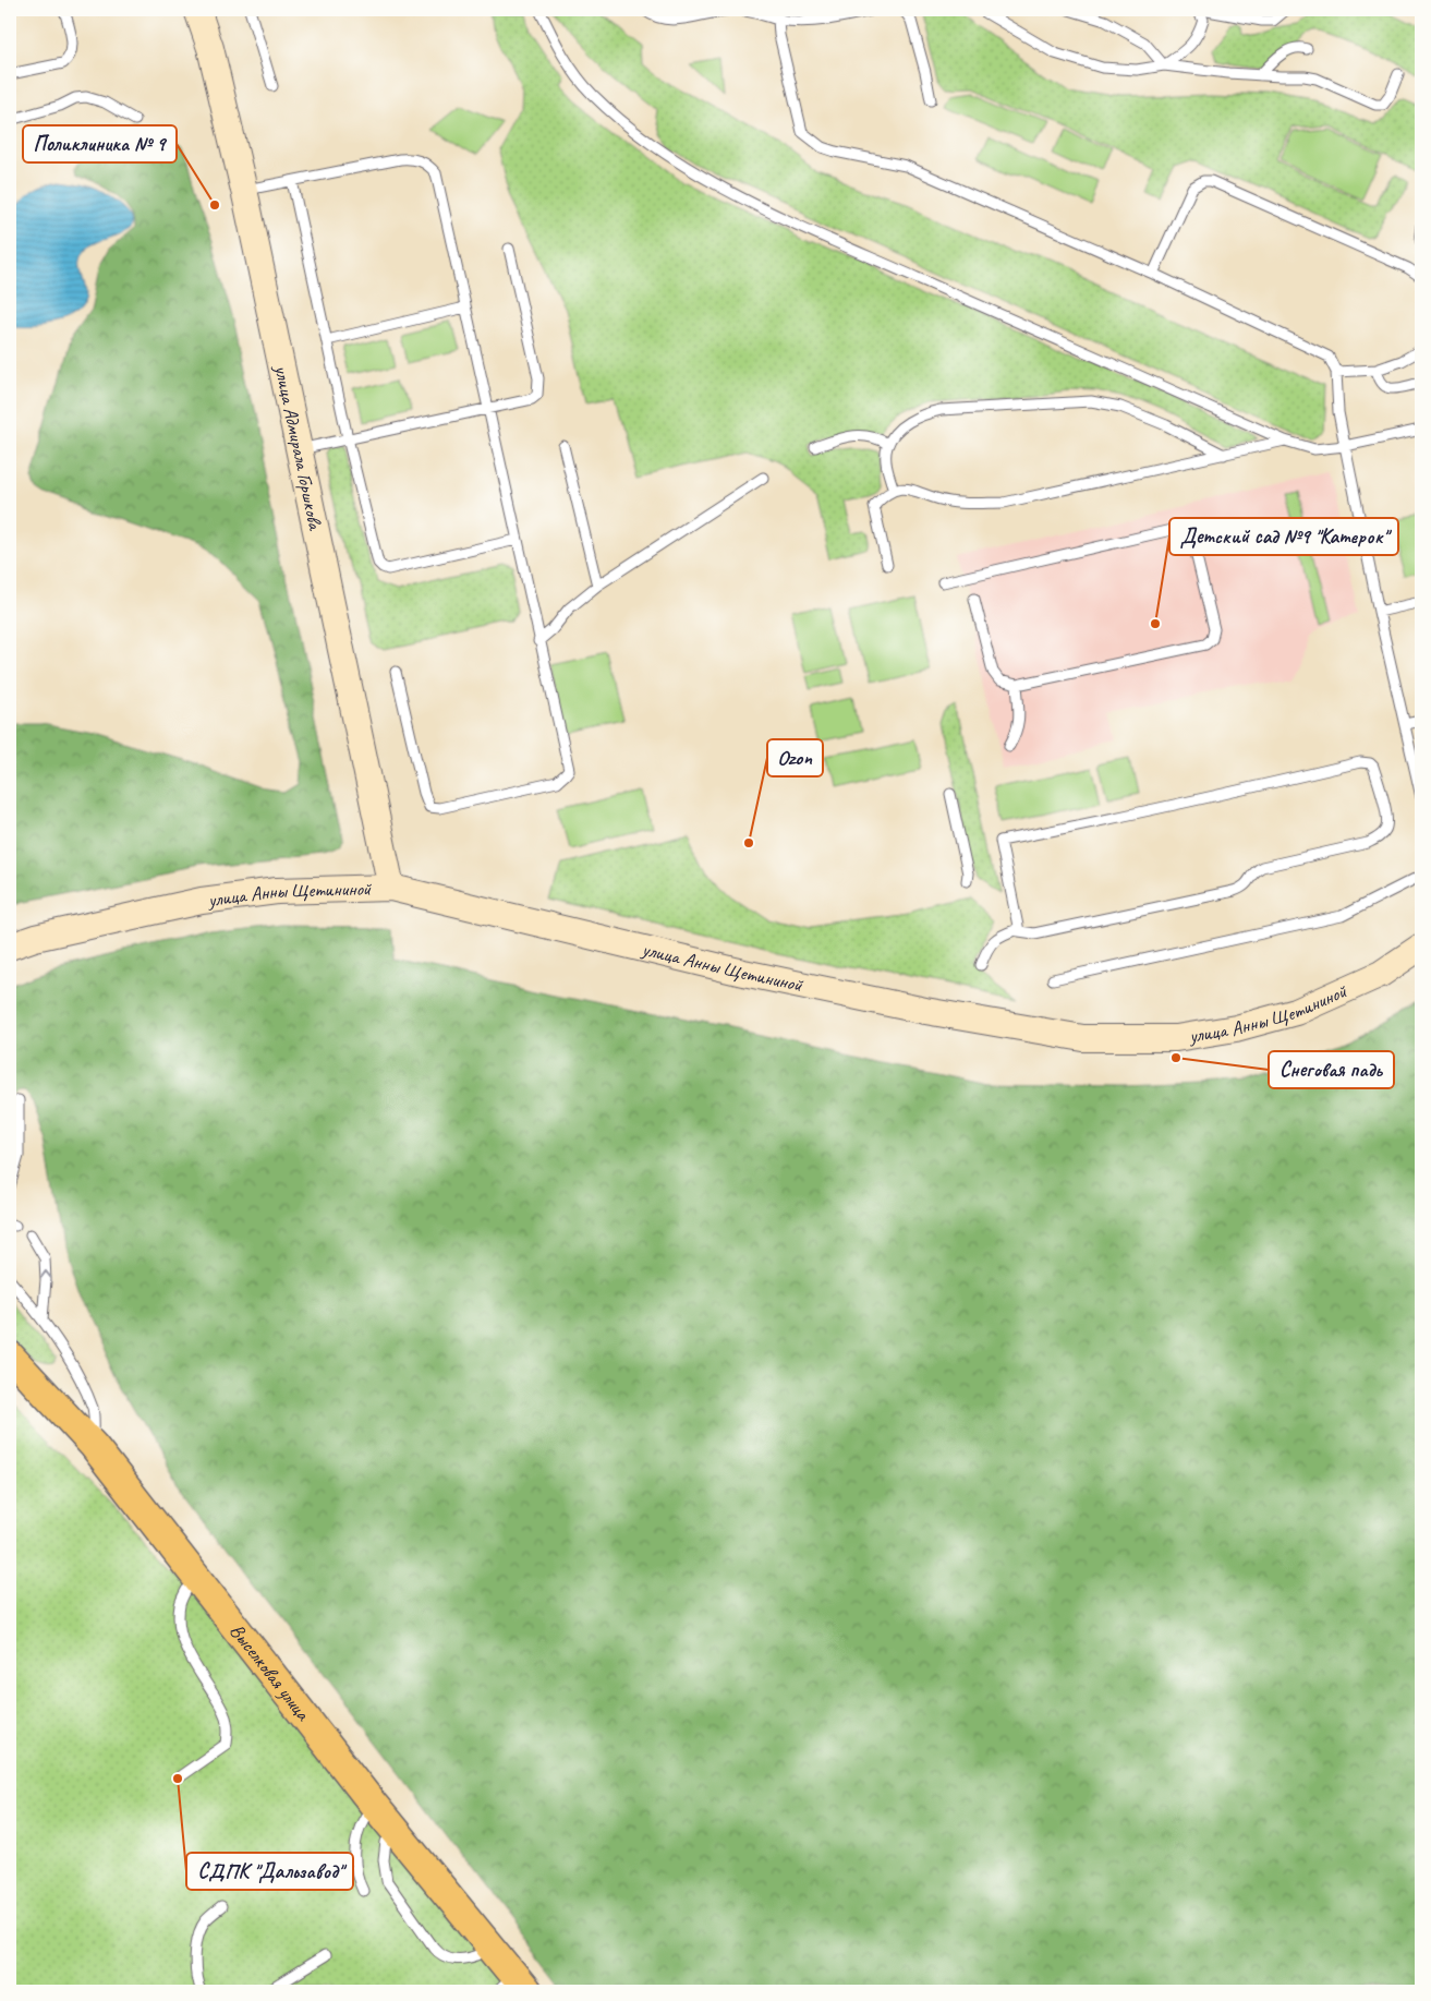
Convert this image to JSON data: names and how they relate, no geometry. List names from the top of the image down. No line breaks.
{"streets":{"main road":["улица Адмирала Горшкова","улица Анны Щетининой","Выселковая улица"]},"crossings":[["улица Адмирала Горшкова","улица Анны Щетининой"]],"places":["Поликлиника № 9","Детский сад №9 \"Катерок\"","Ozon","Снеговая падь","СДПК \"Дальзавод\""]}
